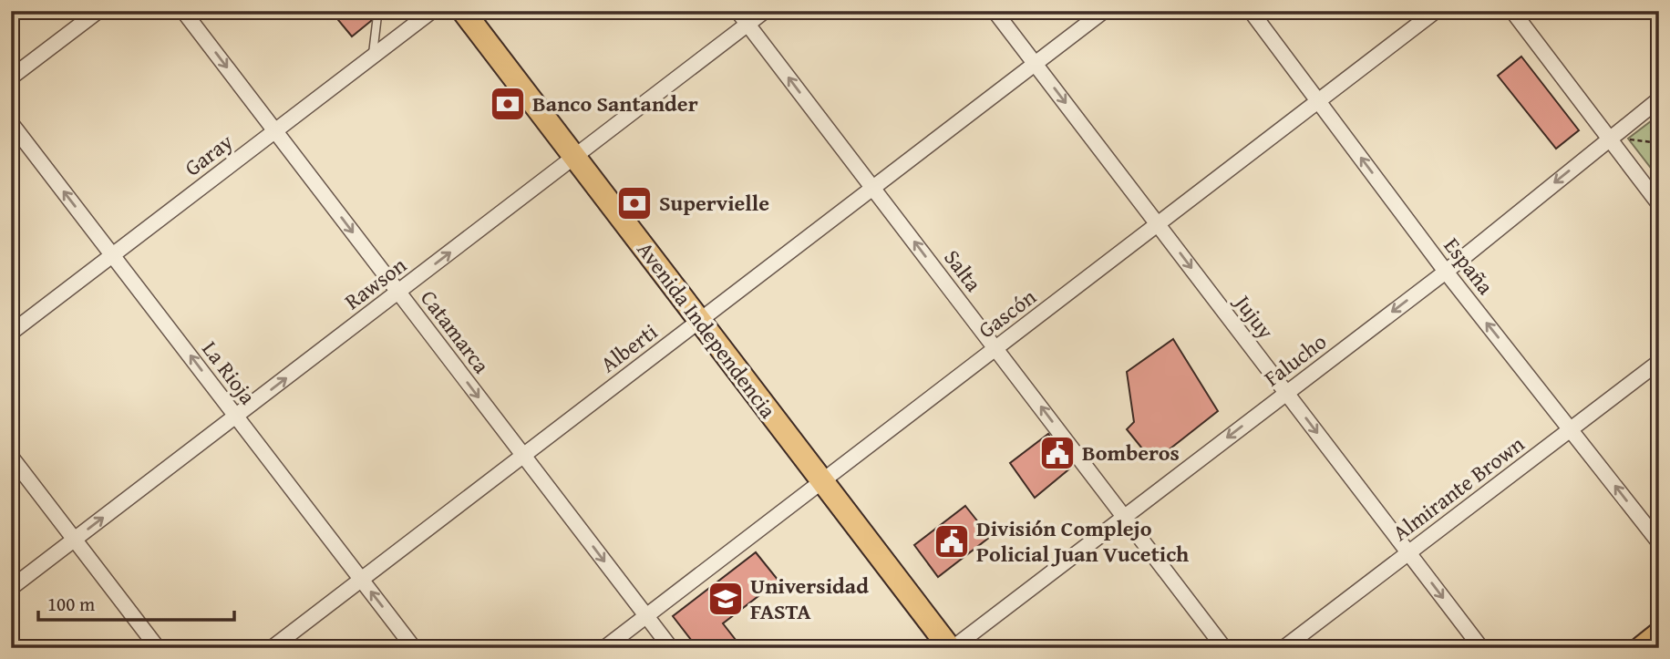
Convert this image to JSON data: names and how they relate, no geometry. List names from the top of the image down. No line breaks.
{"streets":{"main road":["Avenida Independencia"],"street":["Garay","España","Salta","Rawson","Gascón","Jujuy","Catamarca","Alberti","Falucho","La Rioja","Almirante Brown"]},"crossings":[["Garay","Catamarca"],["Garay","La Rioja"],["España","Gascón"],["España","Falucho"],["España","Almirante Brown"],["Salta","Rawson"],["Salta","Gascón"],["Salta","Alberti"],["Salta","Falucho"],["Rawson","Avenida Independencia"],["Rawson","Catamarca"],["Rawson","La Rioja"],["Gascón","Jujuy"],["Gascón","Avenida Independencia"],["Gascón","Catamarca"],["Jujuy","Alberti"],["Jujuy","Falucho"],["Jujuy","Almirante Brown"],["Avenida Independencia","Alberti"],["Avenida Independencia","Falucho"],["Catamarca","Alberti"],["Alberti","La Rioja"]],"one_way":["España","Salta","Rawson","Jujuy","Catamarca","Falucho","La Rioja"],"places":{"bank":["Banco Santander","Supervielle"],"public building":["Bomberos","División Complejo Policial Juan Vucetich"],"school or university":["Universidad FASTA"]},"scale_bar":"100 m"}
